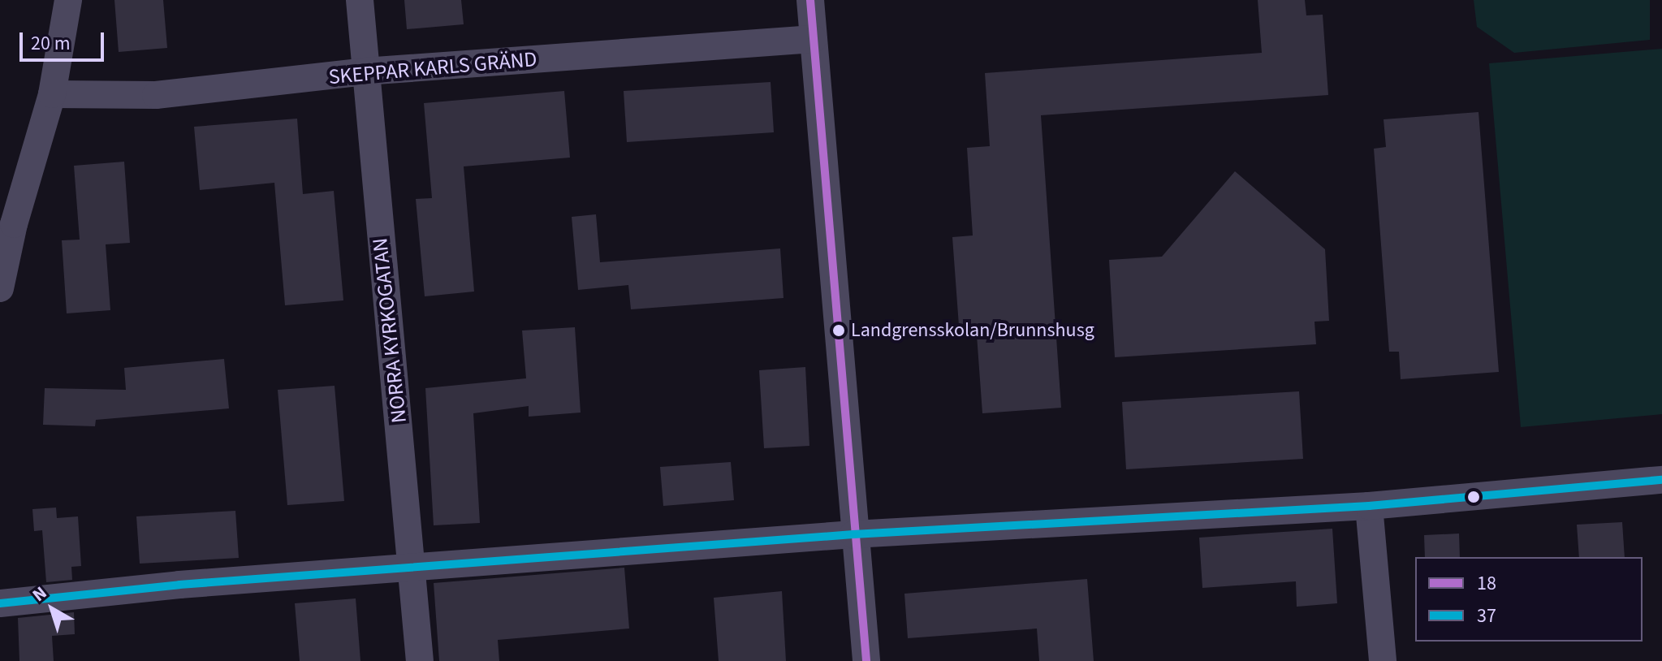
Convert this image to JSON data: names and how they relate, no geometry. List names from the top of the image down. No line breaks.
{"streets":{"street":["SKEPPAR KARLS GRÄND","NORRA KYRKOGATAN"]},"crossings":[["SKEPPAR KARLS GRÄND","NORRA KYRKOGATAN"]],"places":["Landgrensskolan/Brunnshusg"],"lines":["transit line 18","transit line 37"],"legend":["18","37"],"scale_bar":"20 m","north":"top left"}
